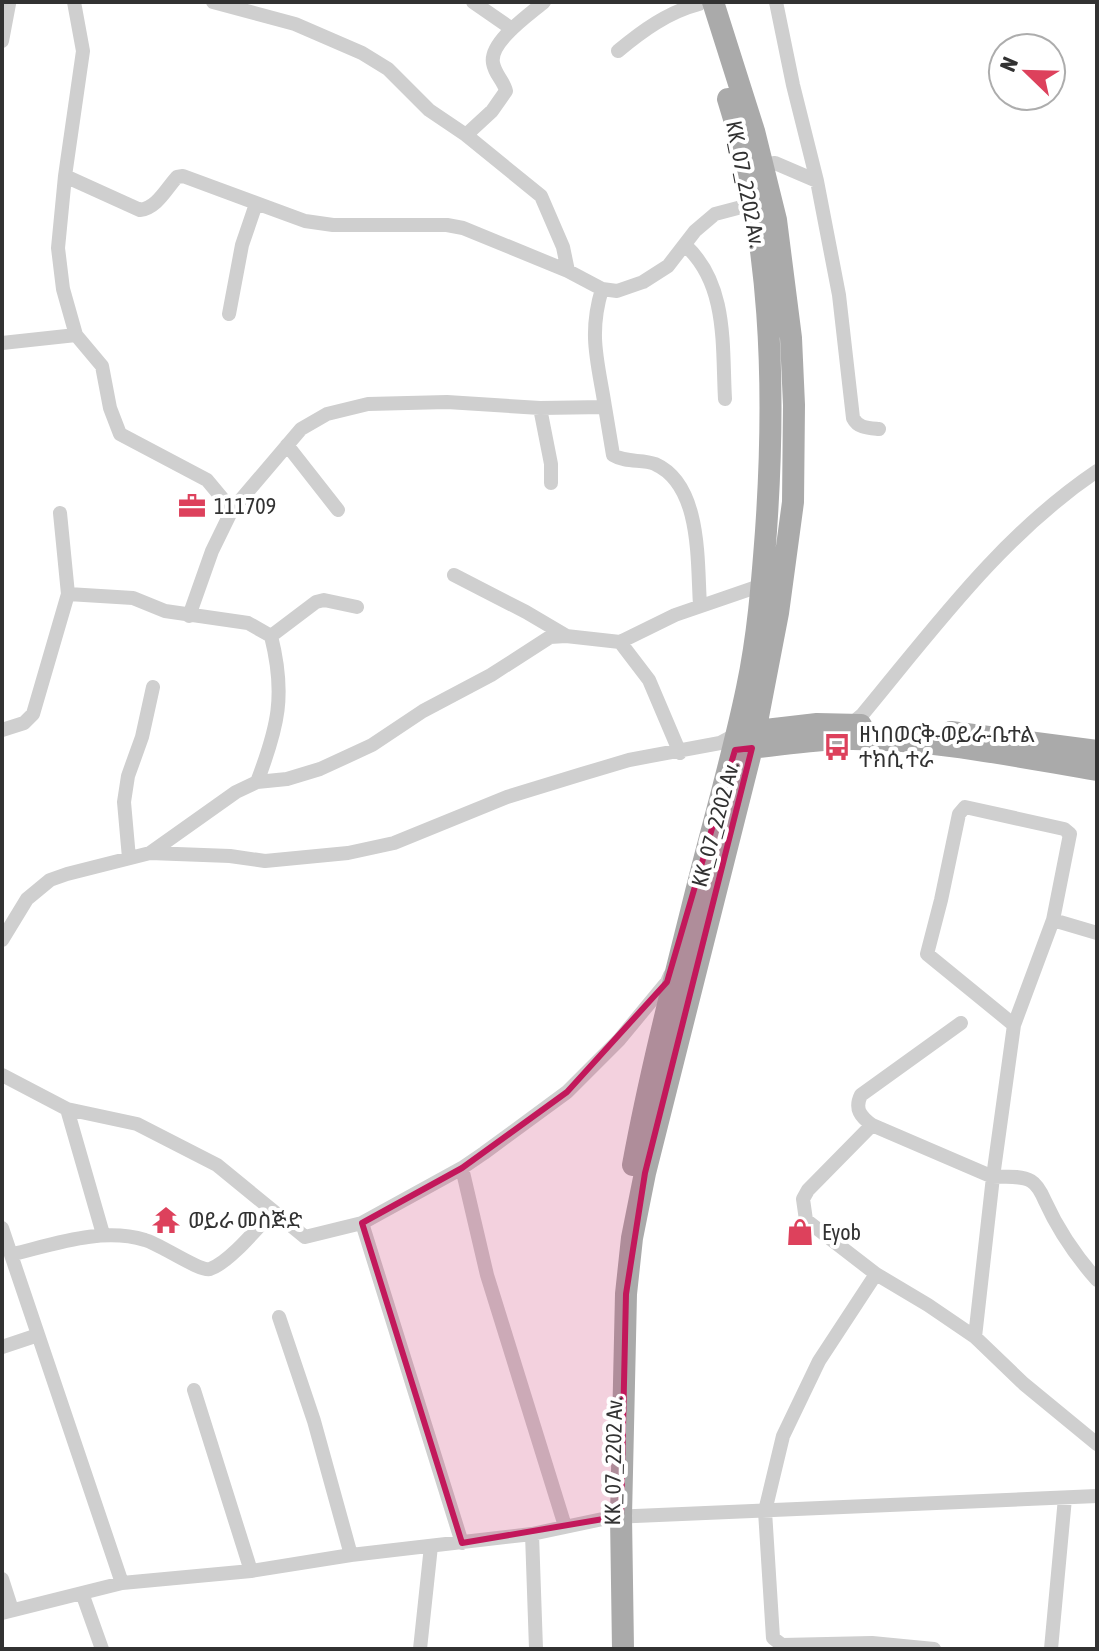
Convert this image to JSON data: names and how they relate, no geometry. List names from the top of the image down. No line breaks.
{"streets":{"main road":["KK_07_2202 Av."]},"places":{"office":["111709"],"bus stop":["ዘነበወርቅ-ወይራ-ቤተል ተክሲ ተራ"],"temple":["ወይራ መስጅድ"],"shop":["Eyob"]},"north":"top left"}
